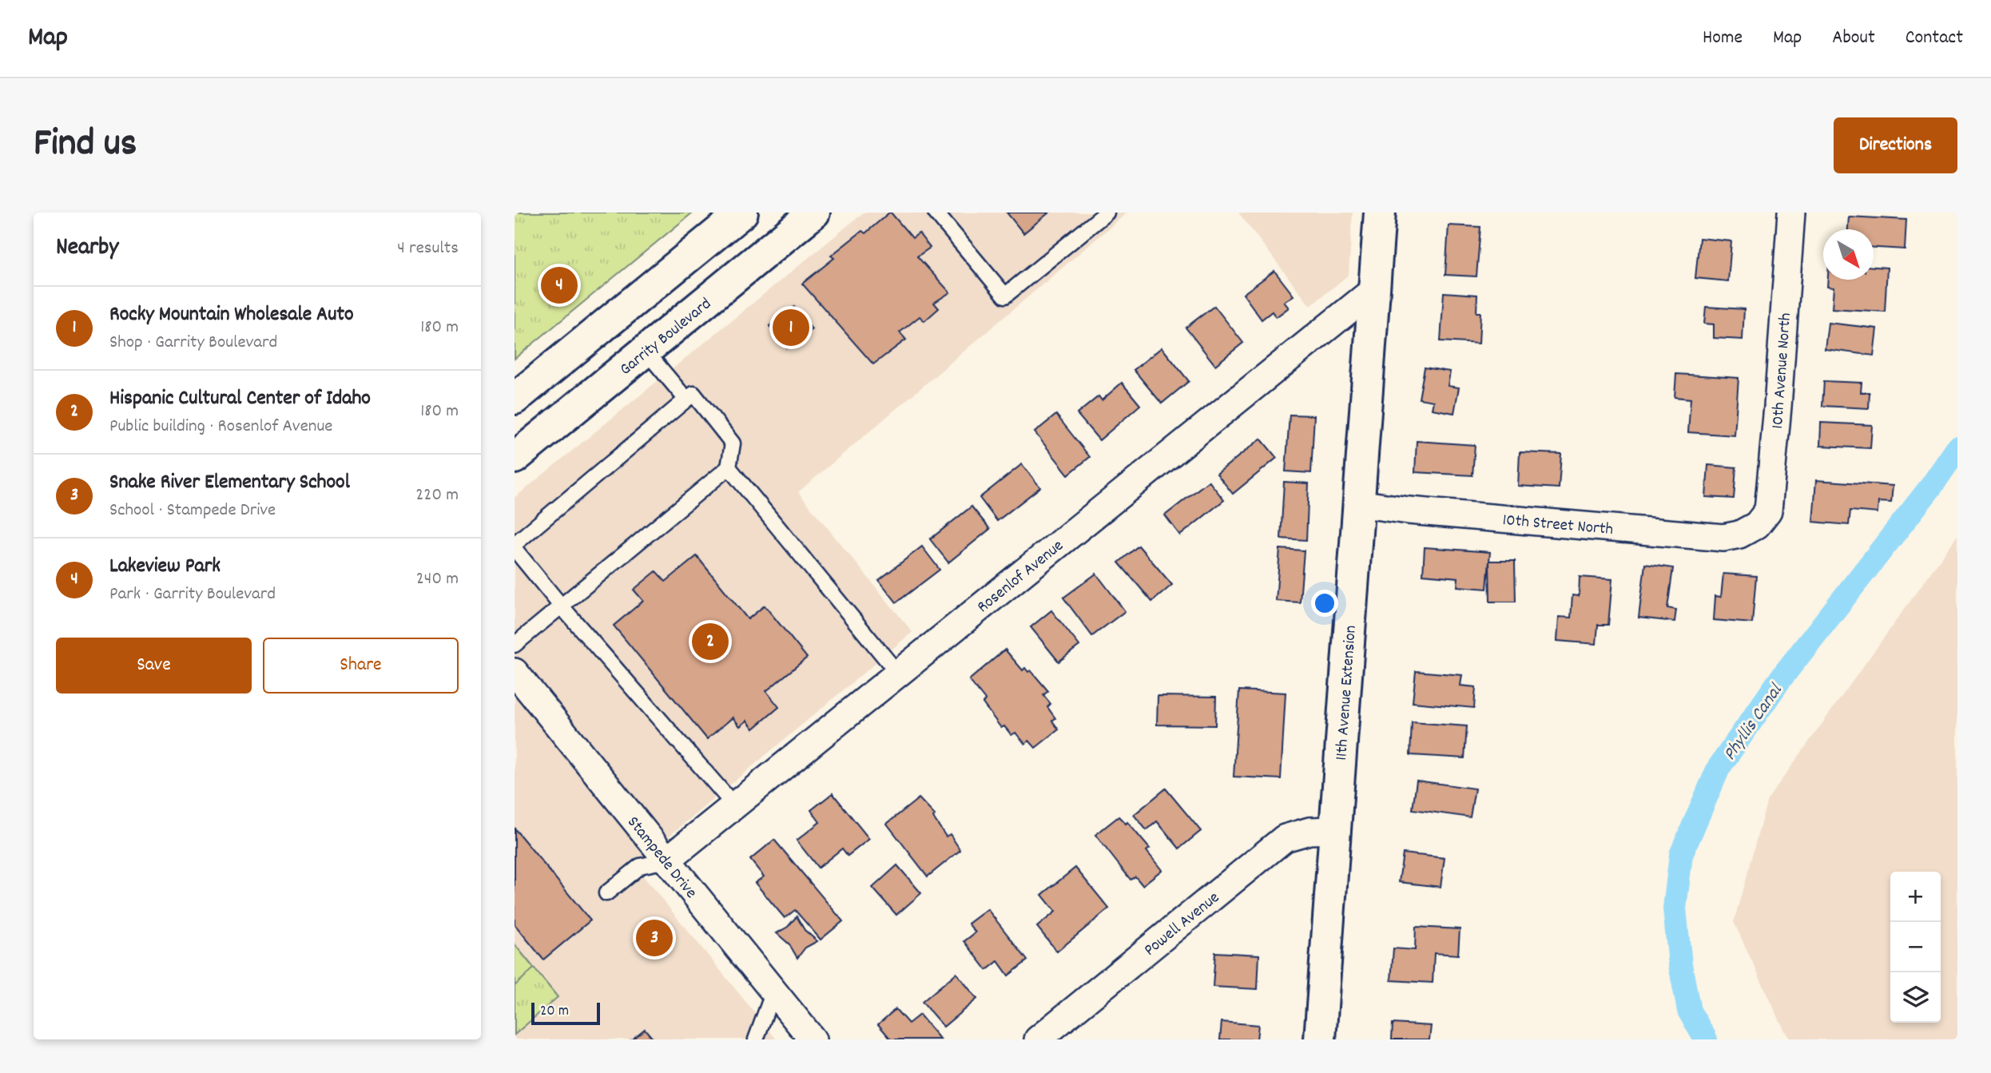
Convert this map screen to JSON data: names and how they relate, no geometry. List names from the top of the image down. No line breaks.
{"streets":{"street":["Garrity Boulevard","10th Avenue North","10th Street North","Rosenlof Avenue","11th Avenue Extension","Stampede Drive","Powell Avenue"]},"crossings":[["10th Avenue North","10th Street North"],["10th Street North","11th Avenue Extension"],["Rosenlof Avenue","11th Avenue Extension"],["Rosenlof Avenue","Stampede Drive"],["11th Avenue Extension","Powell Avenue"]],"water":["Phyllis Canal"],"scale_bar":"20 m","north":"bottom right","page":{"header":"Map","nav":["Home","Map","About","Contact"],"title":"Find us","buttons":["Directions",["Save","Share"]],"heading":["Nearby","4 results"],"pins":["4","1","2","3"],"list":[{"mark":"1","name":"Rocky Mountain Wholesale Auto","note":"Shop · Garrity Boulevard","value":"180 m"},{"mark":"2","name":"Hispanic Cultural Center of Idaho","note":"Public building · Rosenlof Avenue","value":"180 m"},{"mark":"3","name":"Snake River Elementary School","note":"School · Stampede Drive","value":"220 m"},{"mark":"4","name":"Lakeview Park","note":"Park · Garrity Boulevard","value":"240 m"}],"map_buttons":["+","−"],"scale":"20 m"}}
